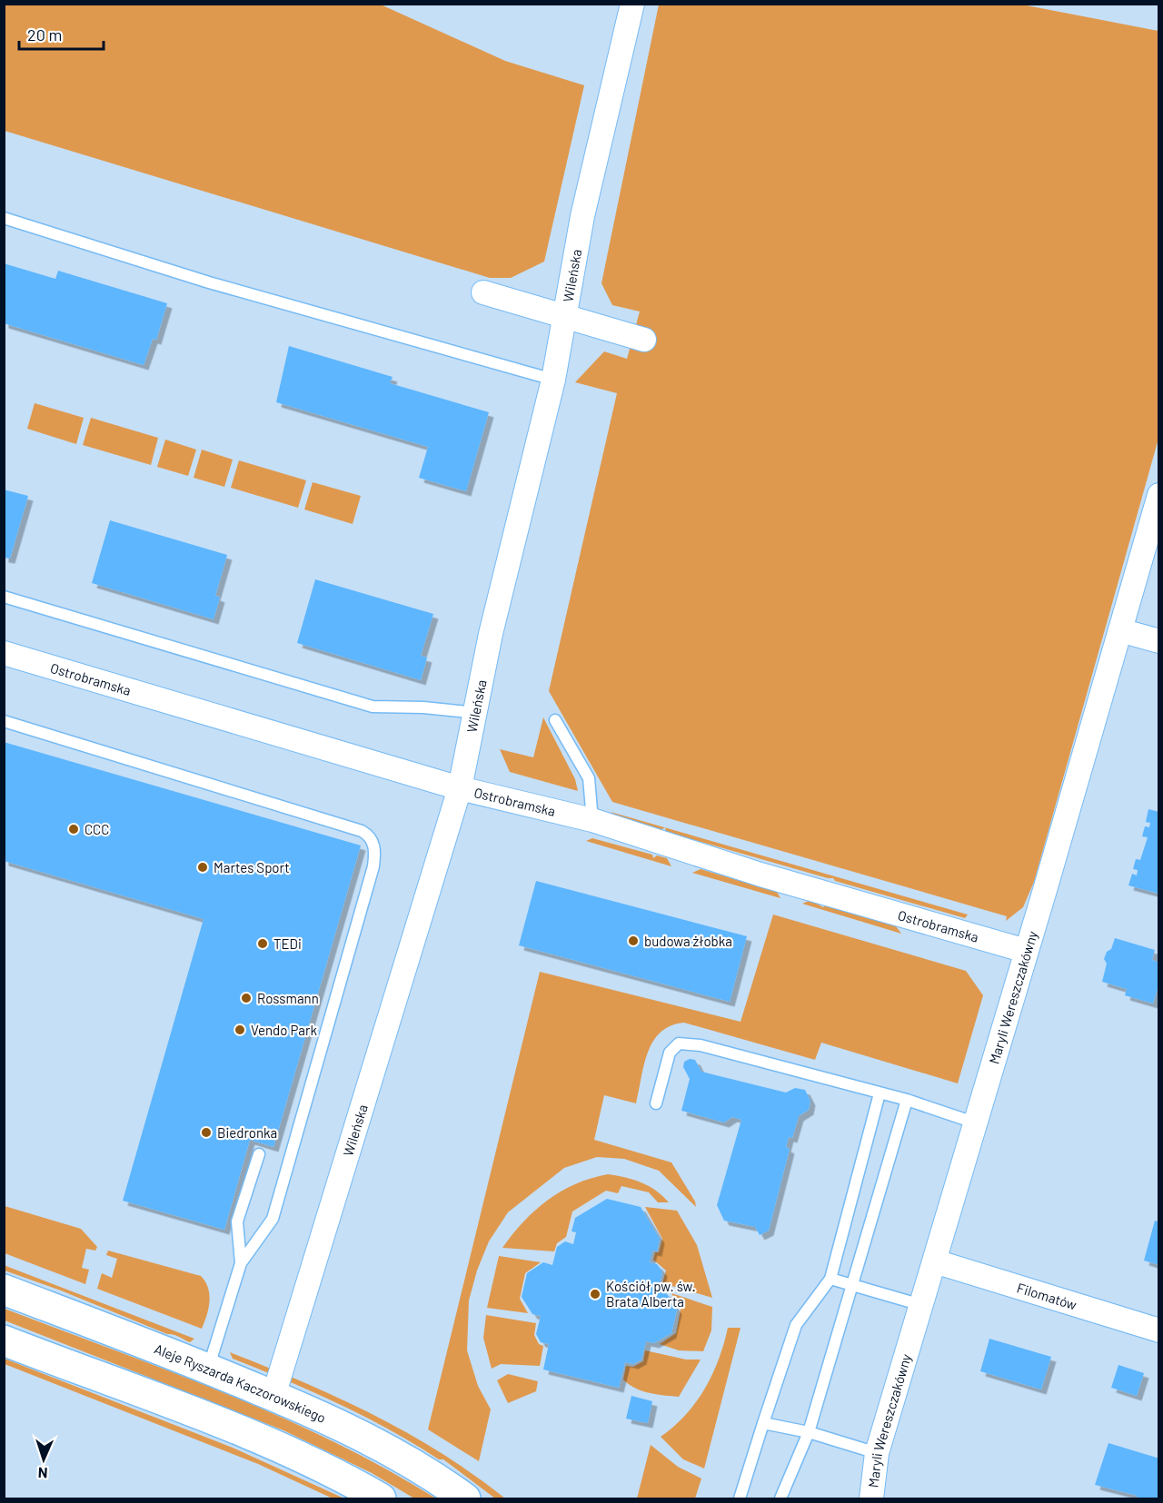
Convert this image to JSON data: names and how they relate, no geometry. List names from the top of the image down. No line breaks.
{"streets":{"main road":["Aleje Ryszarda Kaczorowskiego"],"street":["Wileńska","Ostrobramska","Maryli Wereszczakówny","Filomatów"]},"crossings":[["Wileńska","Ostrobramska"],["Wileńska","Aleje Ryszarda Kaczorowskiego"],["Ostrobramska","Maryli Wereszczakówny"],["Maryli Wereszczakówny","Filomatów"]],"places":["CCC","Martes Sport","budowa żłobka","TEDi","Rossmann","Vendo Park","Biedronka","Kościół pw. św. Brata Alberta"],"scale_bar":"20 m","north":"bottom"}
